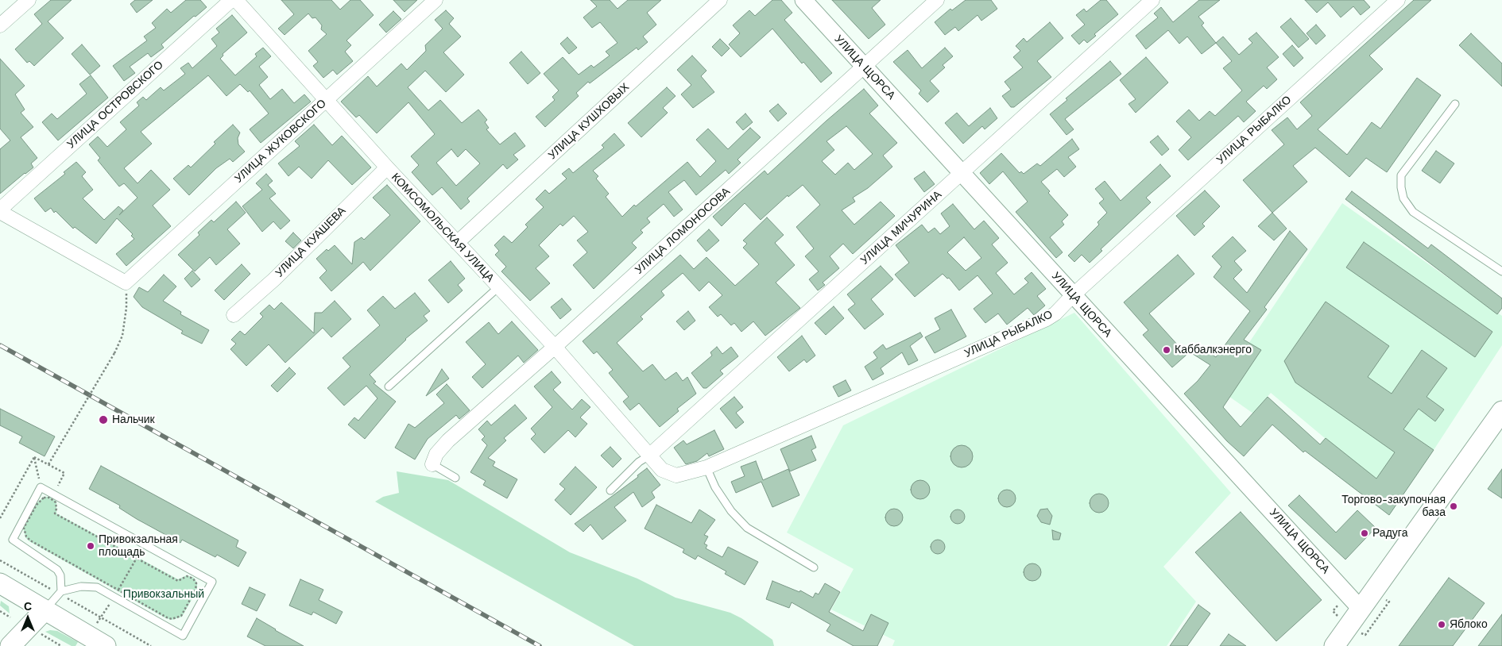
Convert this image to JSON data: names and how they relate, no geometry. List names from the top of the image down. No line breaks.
{"streets":{"street":["УЛИЦА ЩОРСА","УЛИЦА ОСТРОВСКОГО","УЛИЦА КУШХОВЫХ","УЛИЦА РЫБАЛКО","УЛИЦА ЖУКОВСКОГО","КОМСОМОЛЬСКАЯ УЛИЦА","УЛИЦА МИЧУРИНА","УЛИЦА ЛОМОНОСОВА","УЛИЦА КУАШЕВА"]},"crossings":[["УЛИЦА ЩОРСА","УЛИЦА РЫБАЛКО"],["УЛИЦА ЩОРСА","УЛИЦА МИЧУРИНА"],["УЛИЦА ЩОРСА","УЛИЦА ЛОМОНОСОВА"],["УЛИЦА КУШХОВЫХ","КОМСОМОЛЬСКАЯ УЛИЦА"],["УЛИЦА РЫБАЛКО","КОМСОМОЛЬСКАЯ УЛИЦА"],["УЛИЦА РЫБАЛКО","УЛИЦА МИЧУРИНА"],["УЛИЦА ЖУКОВСКОГО","КОМСОМОЛЬСКАЯ УЛИЦА"],["КОМСОМОЛЬСКАЯ УЛИЦА","УЛИЦА МИЧУРИНА"],["КОМСОМОЛЬСКАЯ УЛИЦА","УЛИЦА ЛОМОНОСОВА"],["КОМСОМОЛЬСКАЯ УЛИЦА","УЛИЦА КУАШЕВА"]],"parks":["Привокзальный"],"places":["Каббалкэнерго","Нальчик","Торгово-закупочная база","Радуга","Привокзальная площадь","Яблоко"],"north":"top"}
